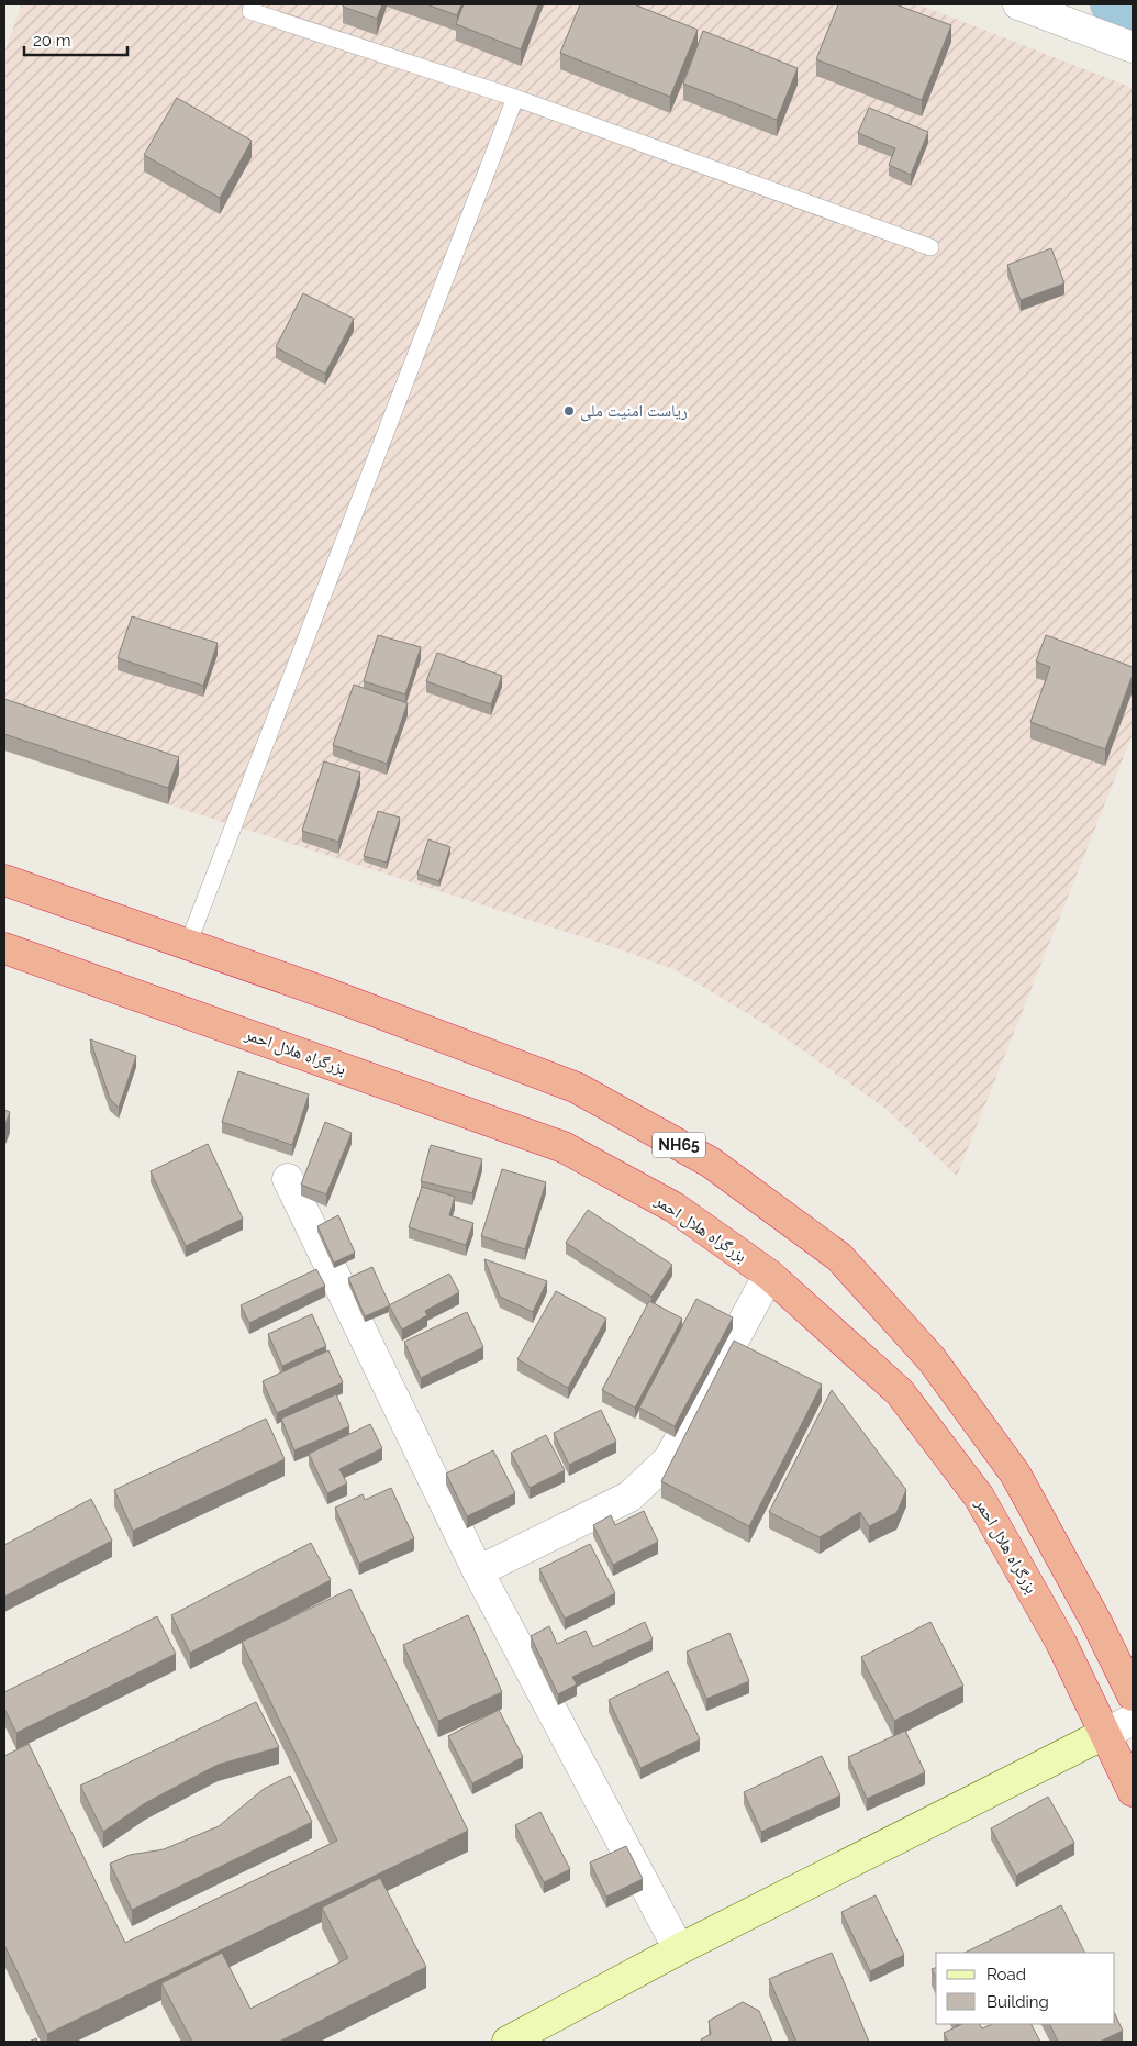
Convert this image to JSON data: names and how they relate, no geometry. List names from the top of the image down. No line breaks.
{"streets":{"highway":["بزرگراه هلال احمر","NH65"]},"places":["ریاست امنیت ملی"],"legend":["Road","Building"],"scale_bar":"20 m"}
